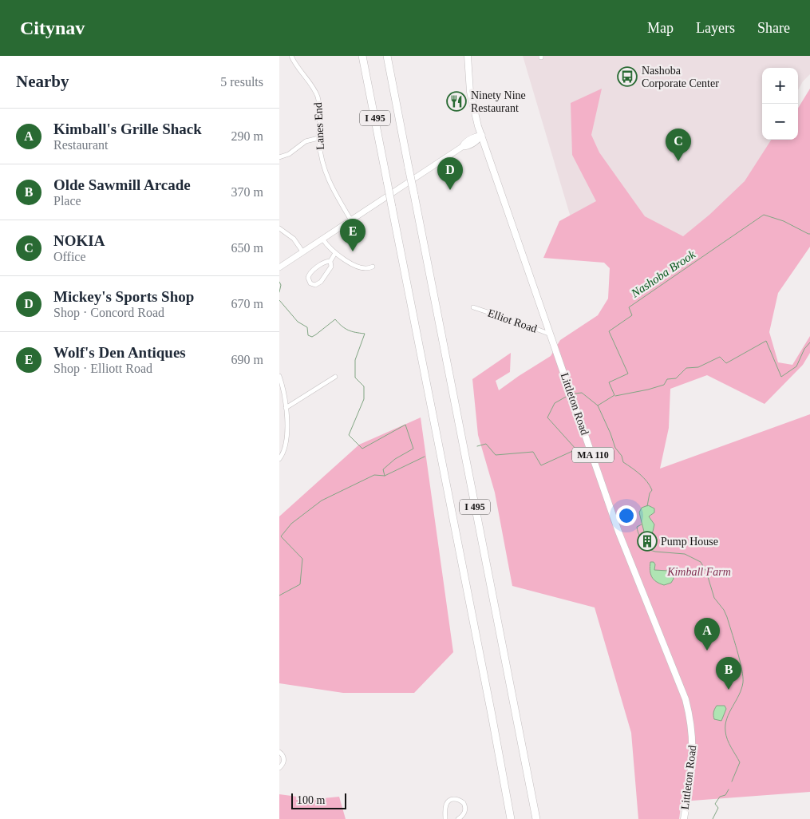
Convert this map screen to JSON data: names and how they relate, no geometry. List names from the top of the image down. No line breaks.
{"streets":{"highway":["I 495"],"main road":["Littleton Road","MA 110"],"street":["Lanes End","Elliot Road"]},"crossings":[["Elliot Road","Littleton Road"]],"water":["Nashoba Brook"],"parks":["Kimball Farm"],"places":{"bus stop":["Nashoba Corporate Center"],"restaurant":["Ninety Nine Restaurant"],"building":["Pump House"]},"scale_bar":"100 m","page":{"header":"Citynav","nav":["Map","Layers","Share"],"heading":["Nearby","5 results"],"map_buttons":["+","−"],"list":[{"mark":"A","name":"Kimball's Grille Shack","note":"Restaurant","value":"290 m"},{"mark":"B","name":"Olde Sawmill Arcade","note":"Place","value":"370 m"},{"mark":"C","name":"NOKIA","note":"Office","value":"650 m"},{"mark":"D","name":"Mickey's Sports Shop","note":"Shop · Concord Road","value":"670 m"},{"mark":"E","name":"Wolf's Den Antiques","note":"Shop · Elliott Road","value":"690 m"}],"pins":["C","D","E","A","B"],"scale":"100 m"}}
